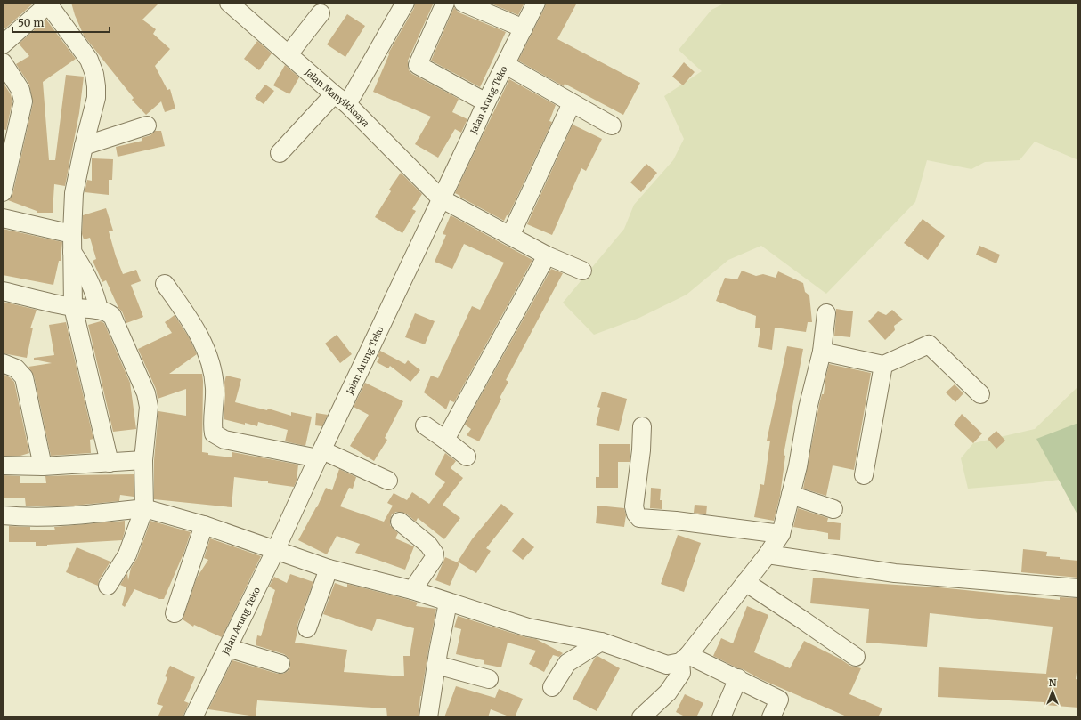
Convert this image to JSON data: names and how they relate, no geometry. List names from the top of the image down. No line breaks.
{"streets":{"street":["Jalan Manyikkoaya","Jalan Arung Teko"]},"crossings":[["Jalan Manyikkoaya","Jalan Arung Teko"]],"scale_bar":"50 m","north":"top"}
